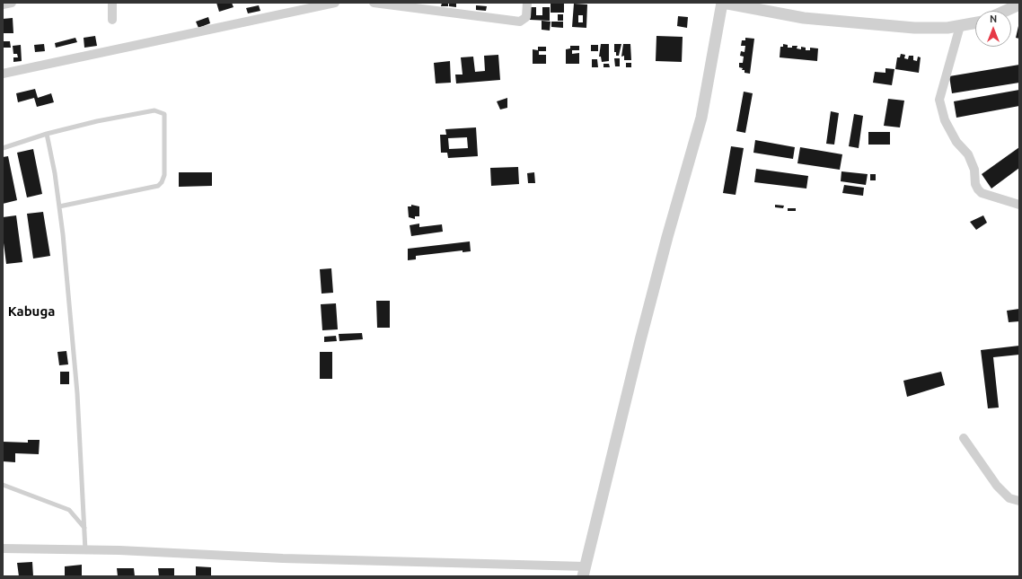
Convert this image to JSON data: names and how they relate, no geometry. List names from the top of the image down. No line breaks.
{"districts":["Kabuga"],"north":"top"}
